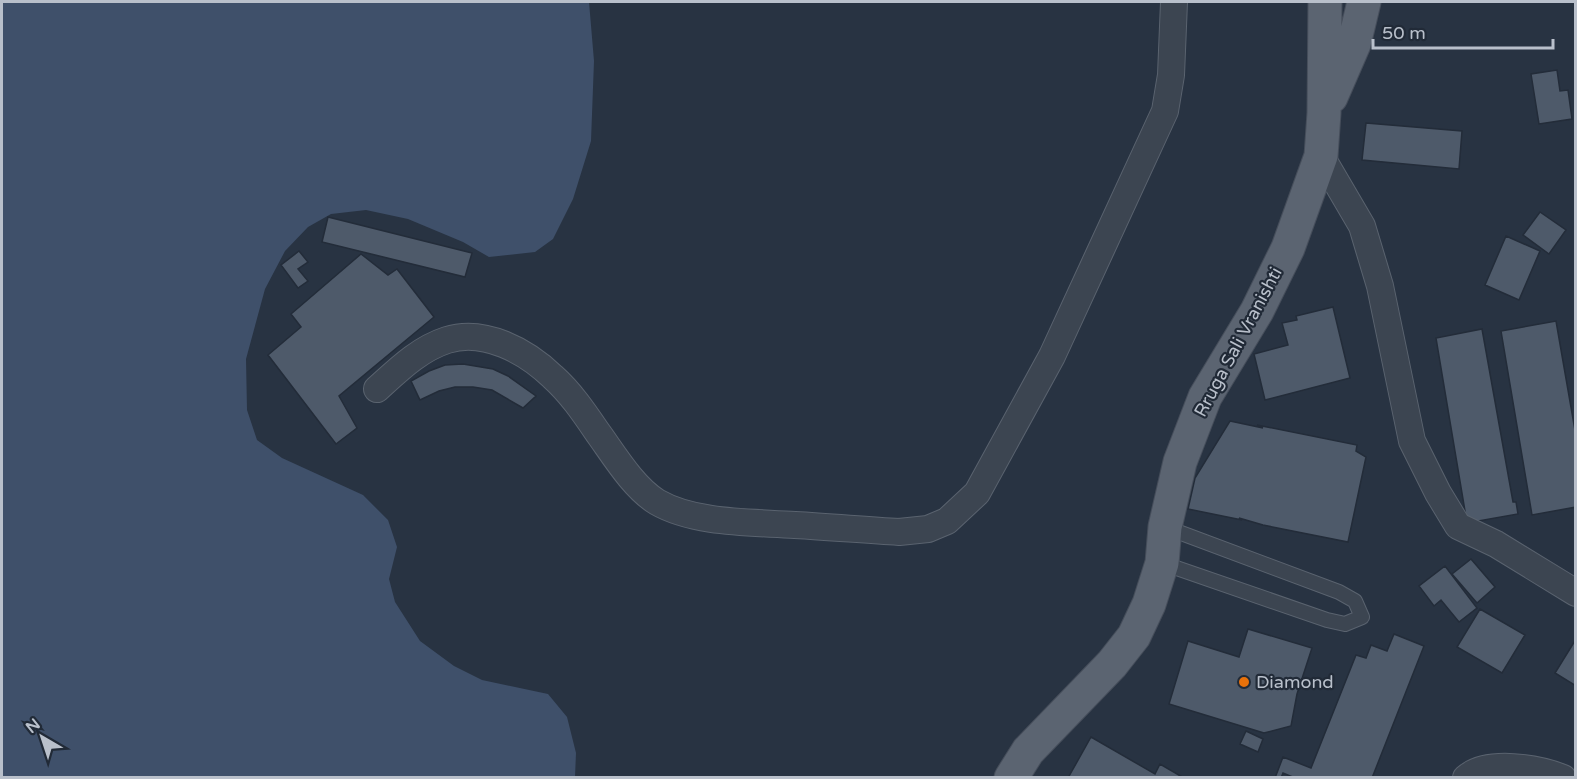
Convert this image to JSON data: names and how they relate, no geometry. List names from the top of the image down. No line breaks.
{"streets":{"main road":["Rruga Sali Vranishti"]},"places":["Diamond"],"scale_bar":"50 m","north":"top left"}
